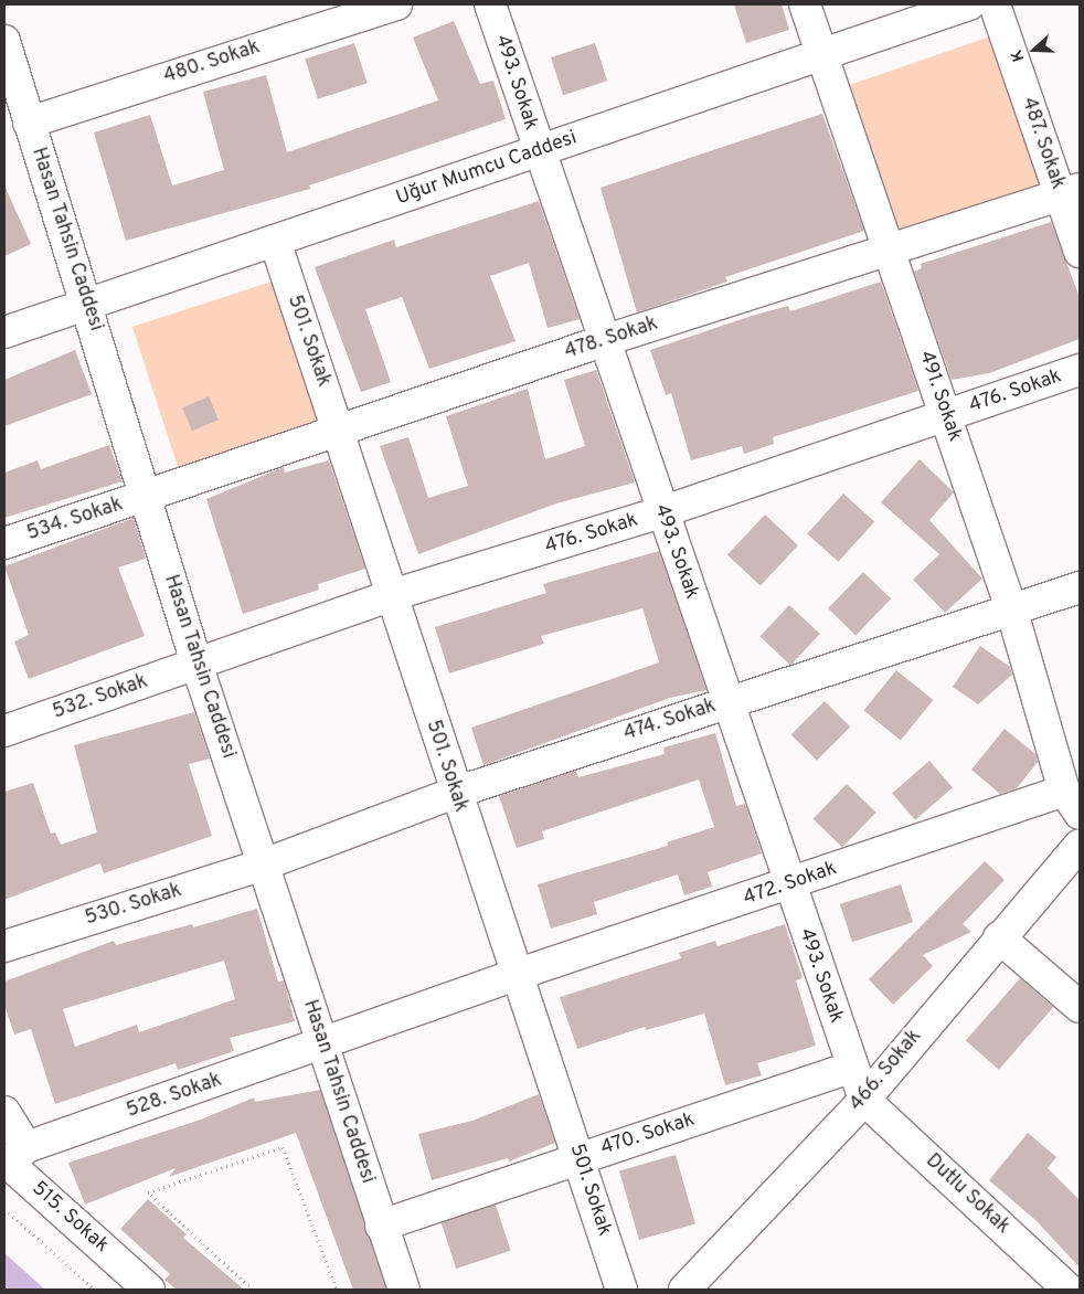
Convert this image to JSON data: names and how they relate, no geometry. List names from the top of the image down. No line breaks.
{"streets":{"street":["480. Sokak","493. Sokak","487. Sokak","Uğur Mumcu Caddesi","Hasan Tahsin Caddesi","478. Sokak","501. Sokak","476. Sokak","491. Sokak","534. Sokak","532. Sokak","474. Sokak","472. Sokak","530. Sokak","466. Sokak","528. Sokak","470. Sokak","Dutlu Sokak","515. Sokak"]},"crossings":[["480. Sokak","Hasan Tahsin Caddesi"],["493. Sokak","Uğur Mumcu Caddesi"],["493. Sokak","478. Sokak"],["493. Sokak","476. Sokak"],["493. Sokak","474. Sokak"],["493. Sokak","472. Sokak"],["493. Sokak","466. Sokak"],["493. Sokak","470. Sokak"],["493. Sokak","Dutlu Sokak"],["487. Sokak","478. Sokak"],["Uğur Mumcu Caddesi","Hasan Tahsin Caddesi"],["Uğur Mumcu Caddesi","501. Sokak"],["Uğur Mumcu Caddesi","491. Sokak"],["Hasan Tahsin Caddesi","478. Sokak"],["Hasan Tahsin Caddesi","476. Sokak"],["Hasan Tahsin Caddesi","534. Sokak"],["Hasan Tahsin Caddesi","532. Sokak"],["Hasan Tahsin Caddesi","474. Sokak"],["Hasan Tahsin Caddesi","472. Sokak"],["Hasan Tahsin Caddesi","530. Sokak"],["Hasan Tahsin Caddesi","528. Sokak"],["Hasan Tahsin Caddesi","470. Sokak"],["478. Sokak","501. Sokak"],["478. Sokak","491. Sokak"],["478. Sokak","534. Sokak"],["501. Sokak","476. Sokak"],["501. Sokak","474. Sokak"],["501. Sokak","472. Sokak"],["501. Sokak","470. Sokak"],["476. Sokak","491. Sokak"],["476. Sokak","532. Sokak"],["491. Sokak","474. Sokak"],["491. Sokak","472. Sokak"],["474. Sokak","530. Sokak"],["472. Sokak","528. Sokak"],["466. Sokak","Dutlu Sokak"],["528. Sokak","515. Sokak"]],"north":"left"}
